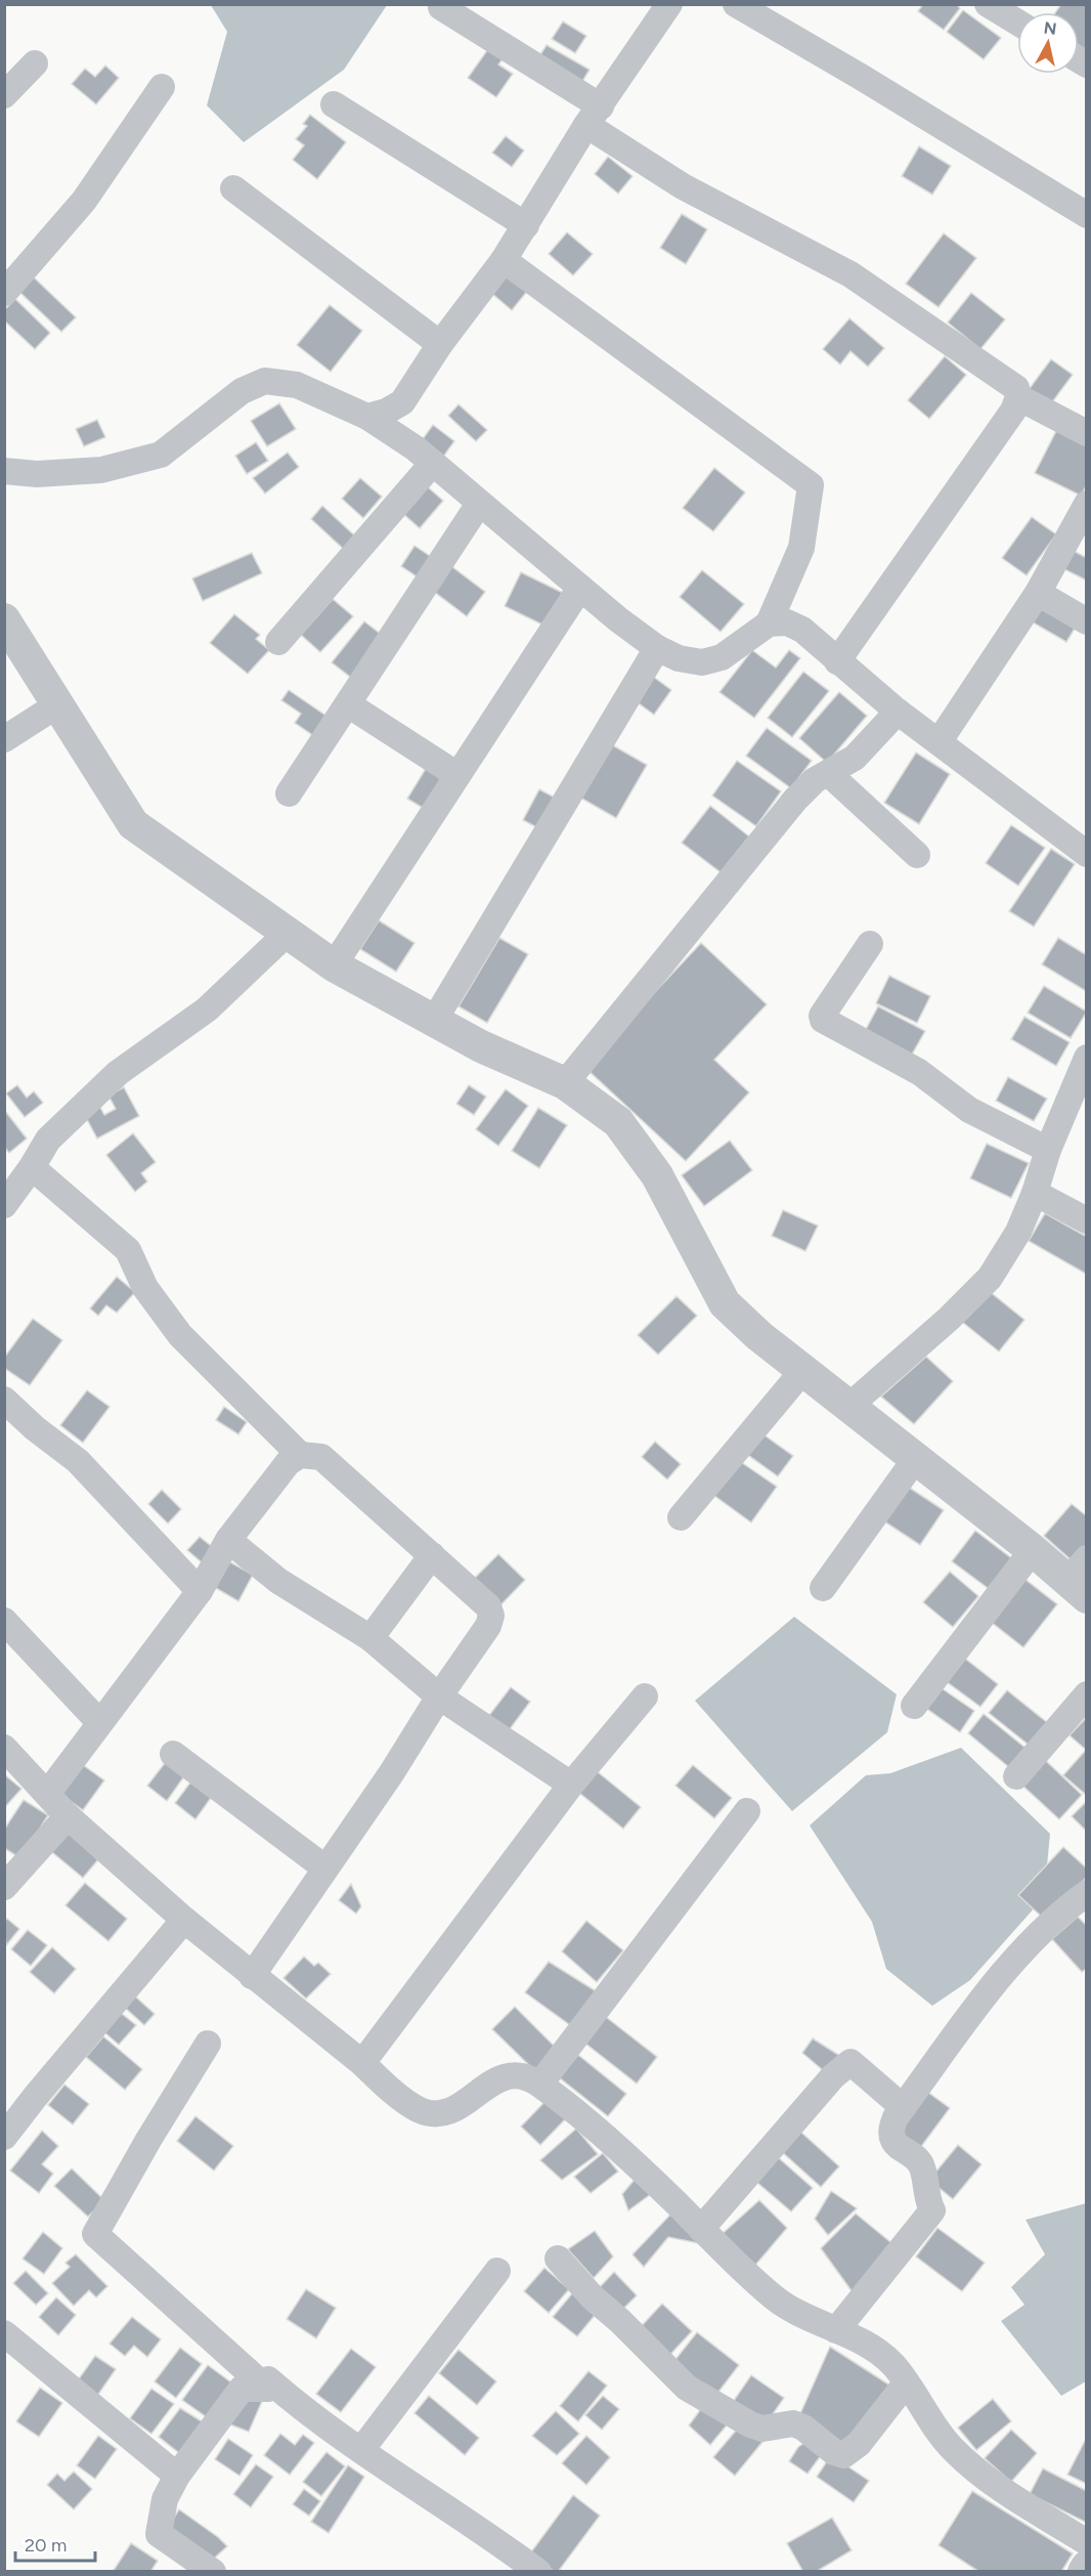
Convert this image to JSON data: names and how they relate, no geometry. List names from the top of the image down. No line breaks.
{"scale_bar":"20 m","north":"top"}
